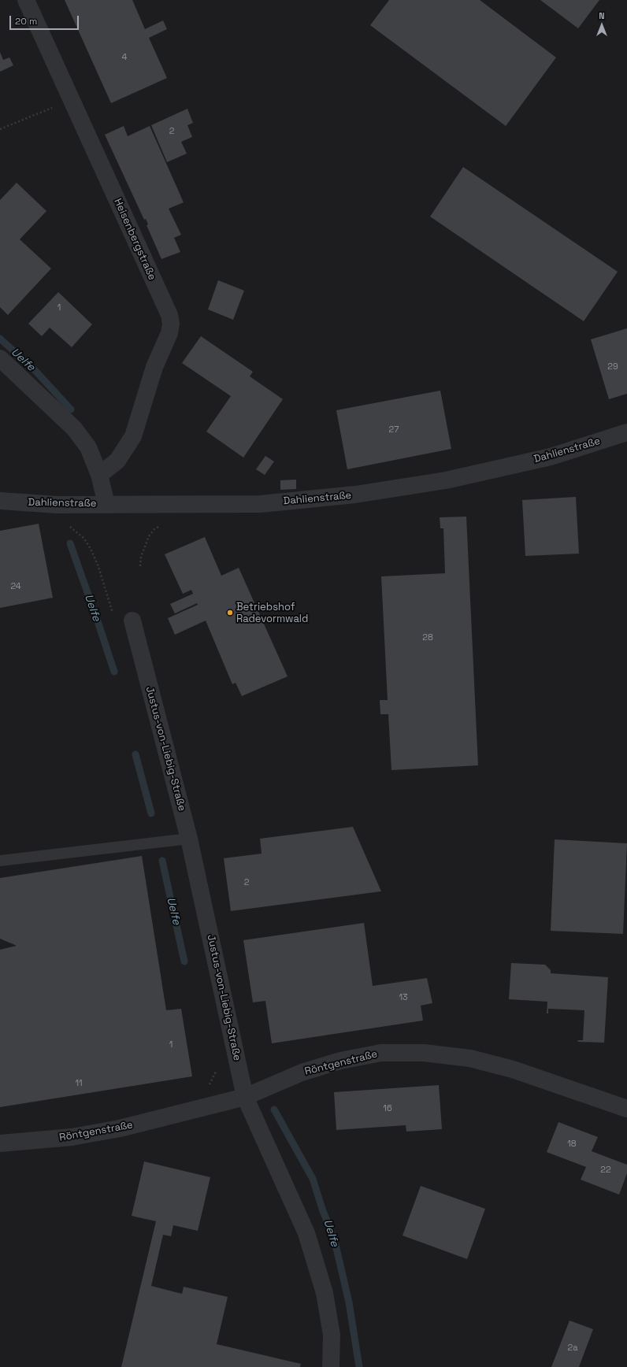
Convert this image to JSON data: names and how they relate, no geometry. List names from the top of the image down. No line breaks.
{"streets":{"street":["Heisenbergstraße","Dahlienstraße","Justus-von-Liebig-Straße","Röntgenstraße"]},"crossings":[["Justus-von-Liebig-Straße","Röntgenstraße"]],"water":["Uelfe"],"places":["Betriebshof Radevormwald"],"house_numbers":["4","2","1","29","27","24","28","2","13","1","11","16","18","22","2a"],"scale_bar":"20 m","north":"top"}
